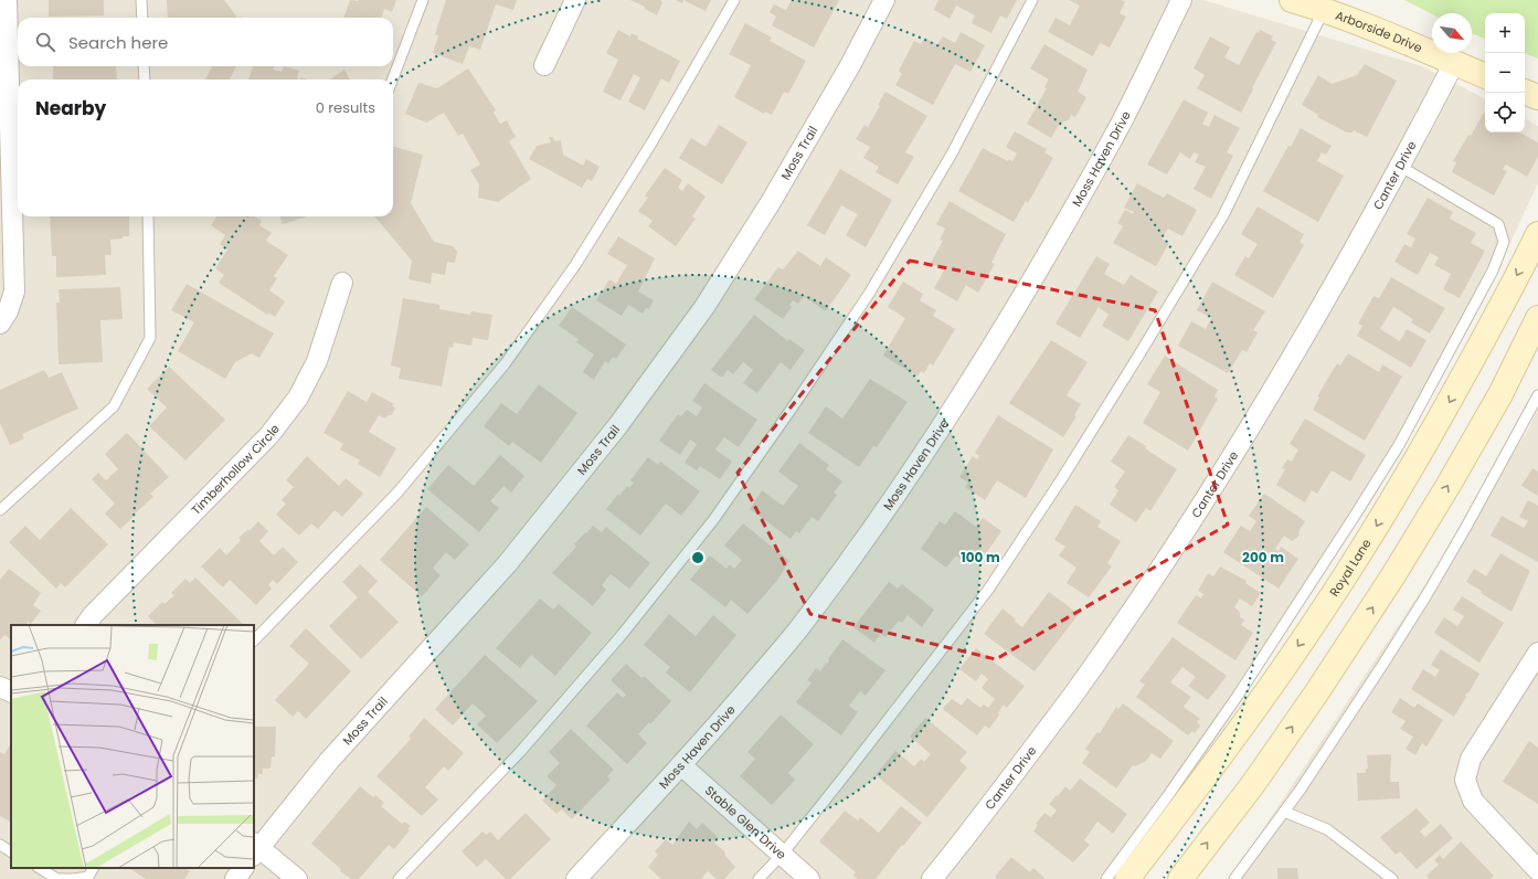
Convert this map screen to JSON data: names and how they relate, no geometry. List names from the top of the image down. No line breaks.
{"streets":{"main road":["Arborside Drive","Royal Lane"],"street":["Moss Trail","Moss Haven Drive","Canter Drive","Timberhollow Circle","Stable Glen Drive"]},"crossings":[["Arborside Drive","Canter Drive"],["Moss Haven Drive","Stable Glen Drive"]],"north":"bottom right","page":{"map_buttons":["+","−"],"search":"Search here","heading":["Nearby","0 results"]},"rings":["100 m","200 m"]}
